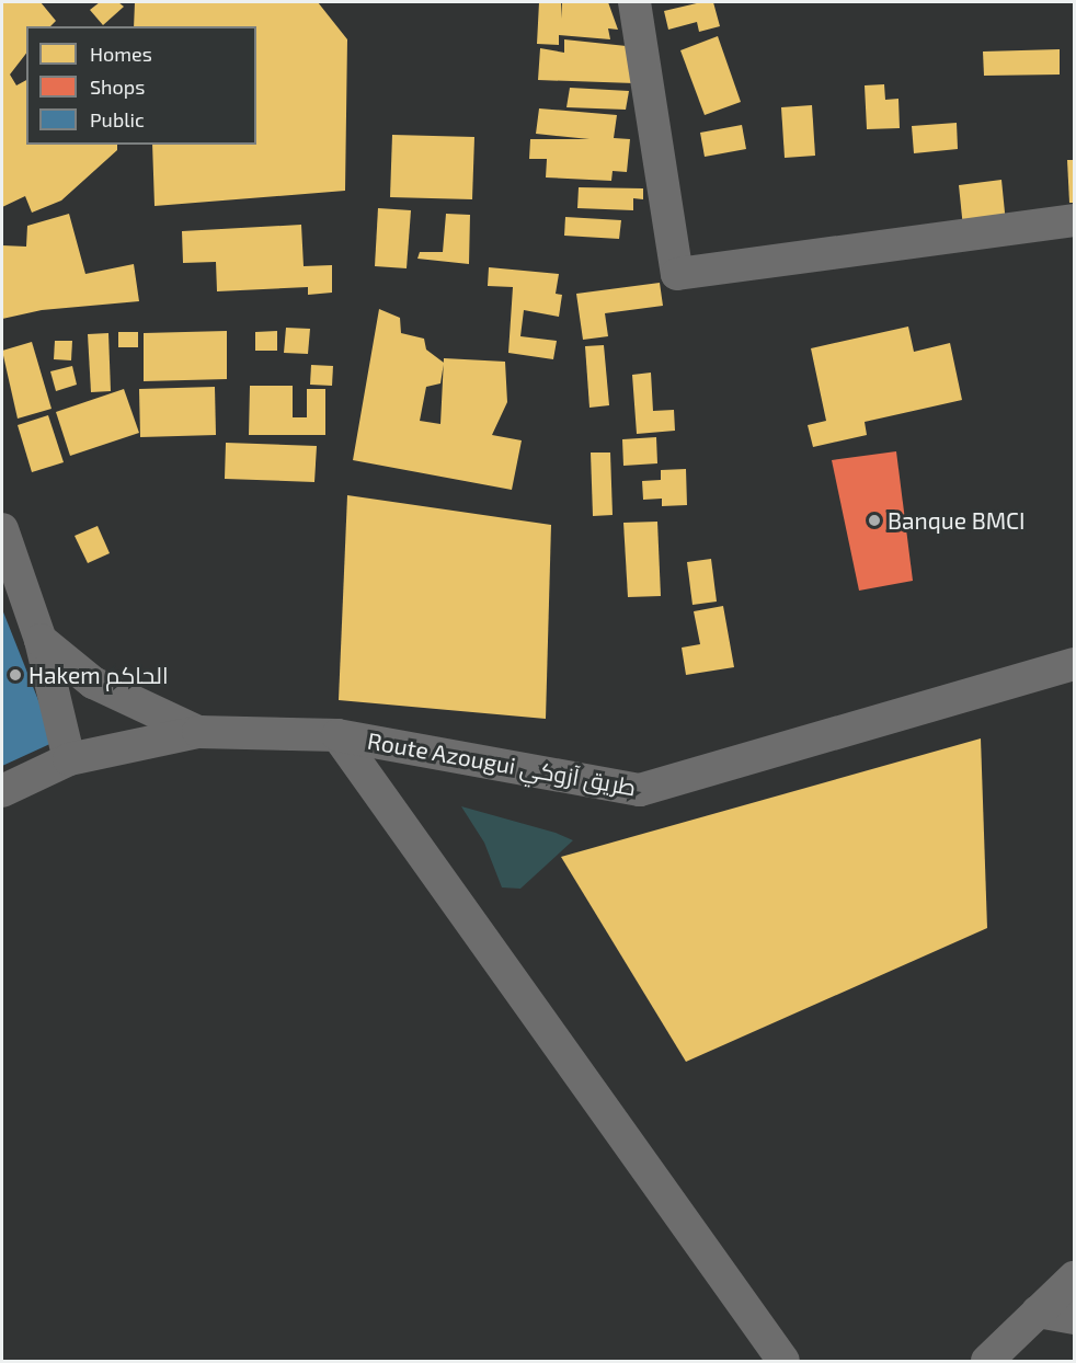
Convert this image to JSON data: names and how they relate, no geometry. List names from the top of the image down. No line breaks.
{"streets":{"street":["Route Azougui طريق آزوكي"]},"places":["Banque BMCI","Hakem الحاكم"],"legend":["Homes","Shops","Public"]}
